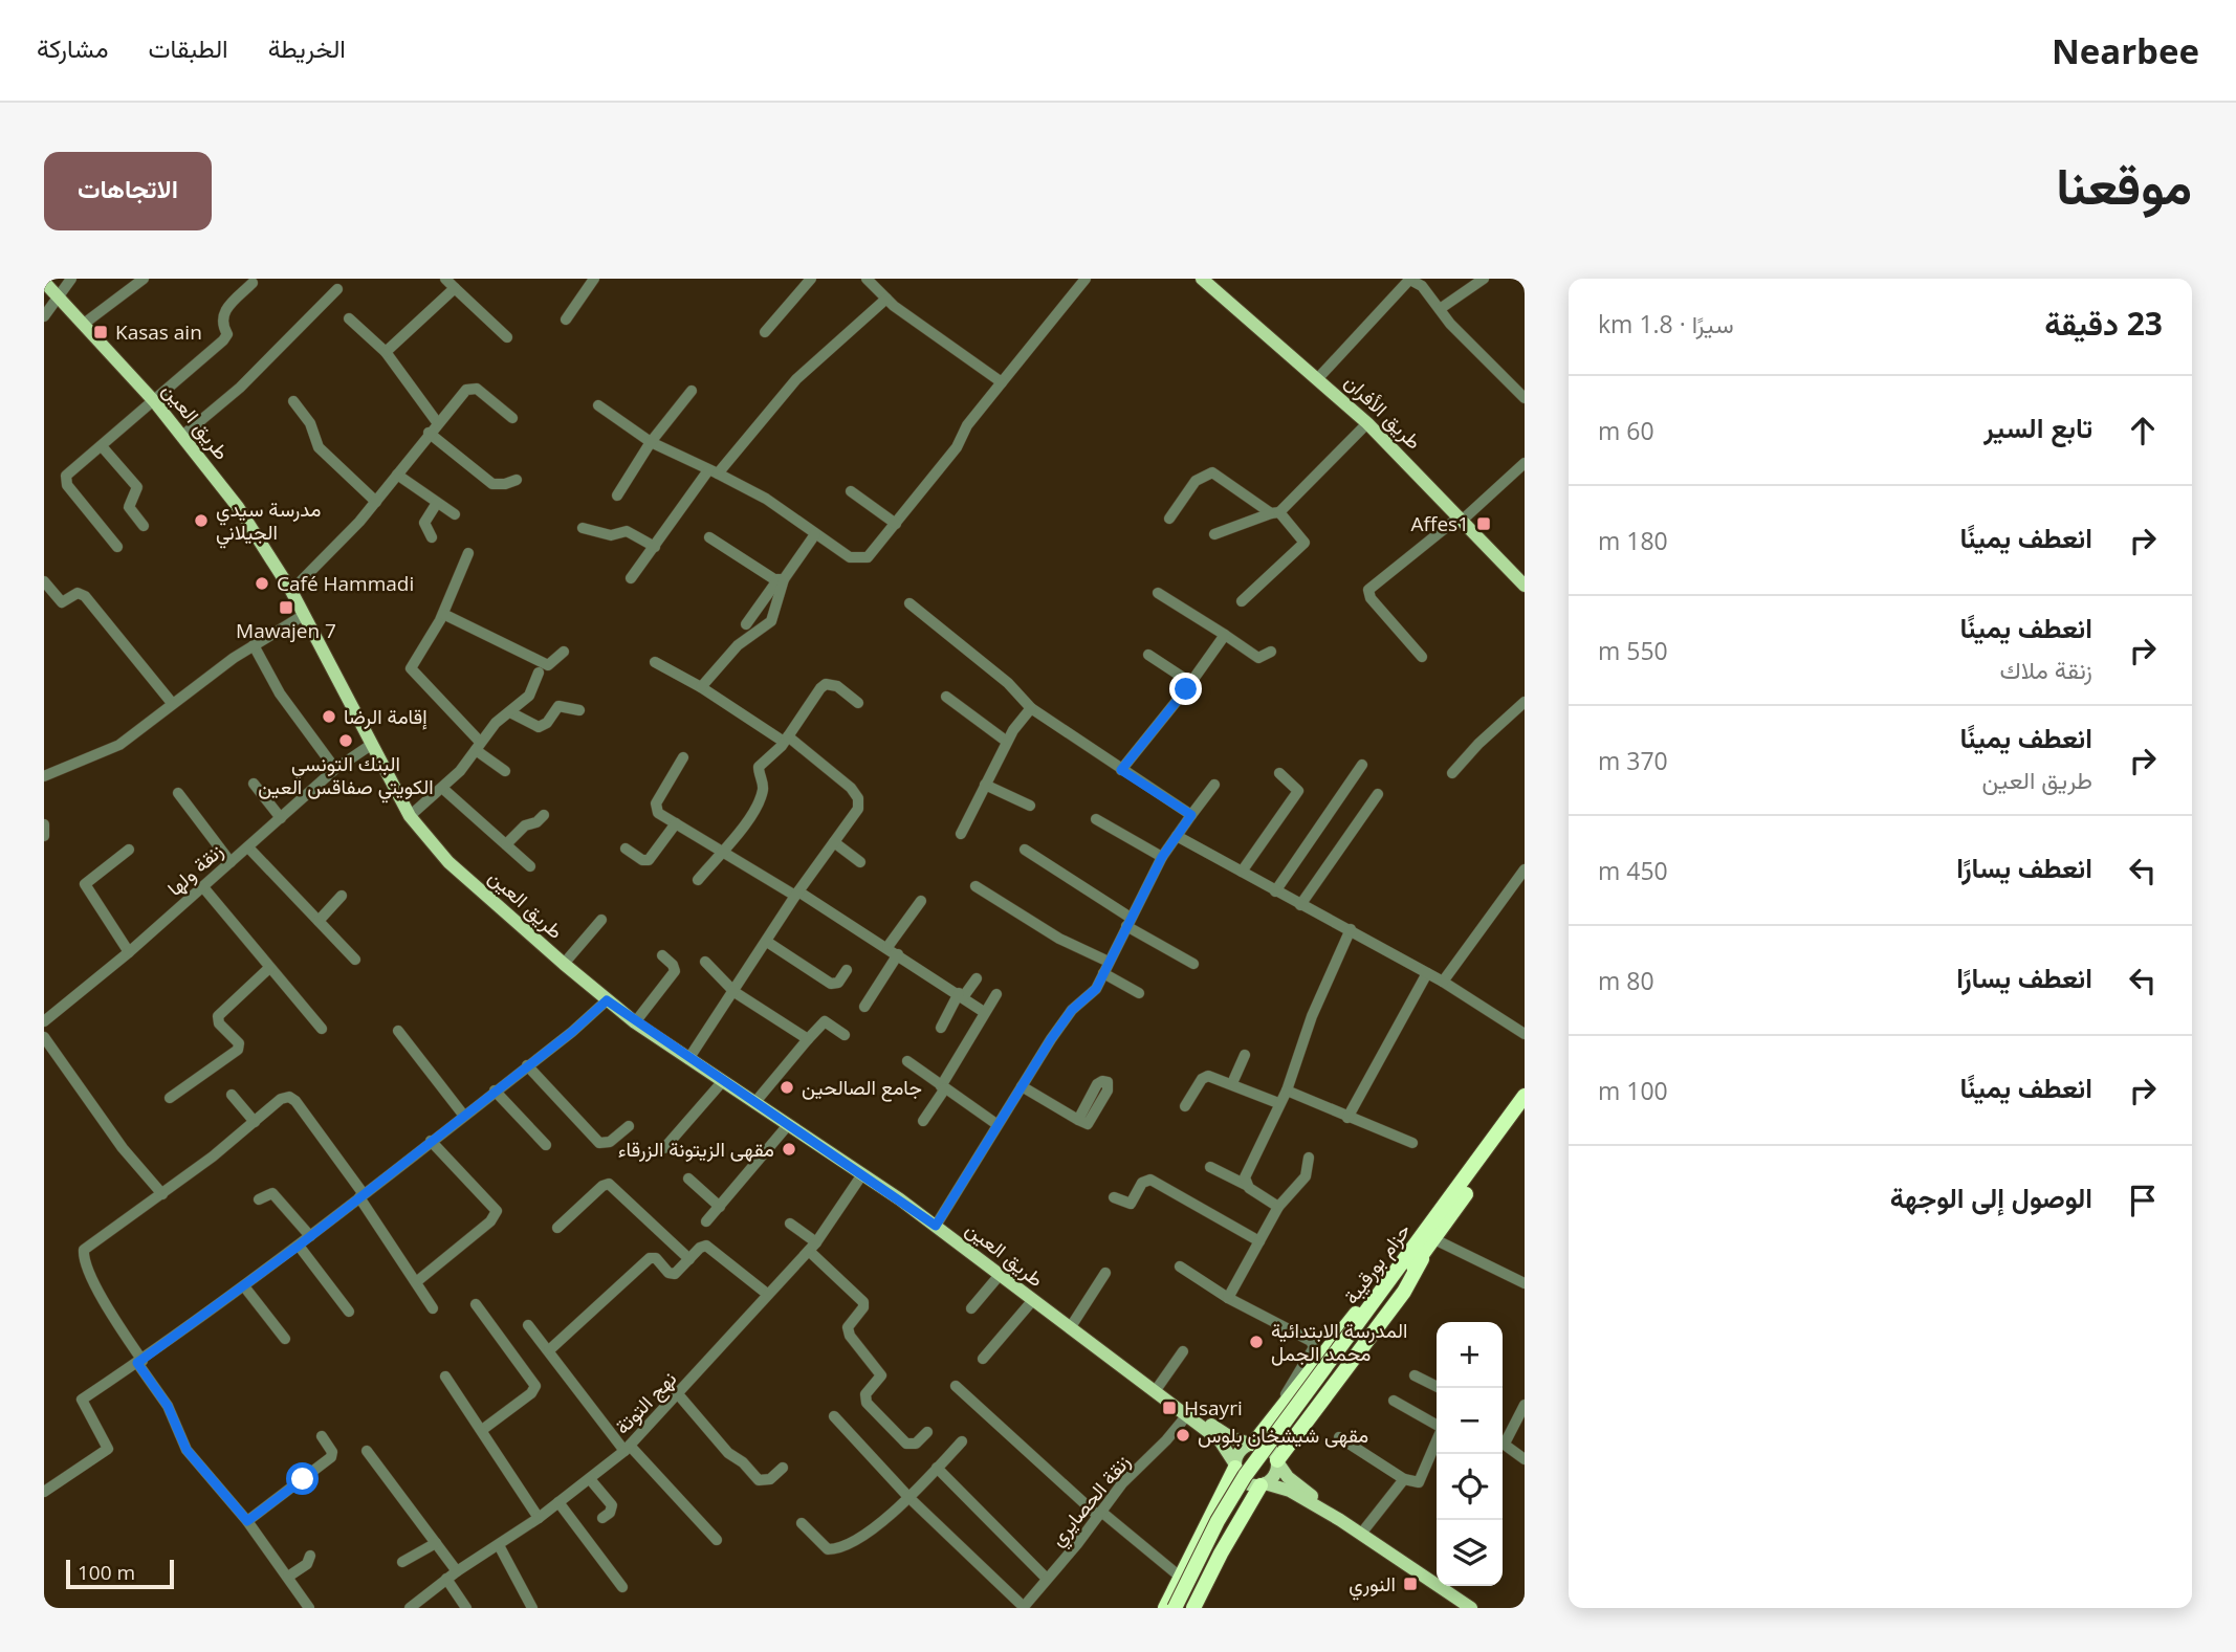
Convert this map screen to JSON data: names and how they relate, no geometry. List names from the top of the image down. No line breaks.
{"streets":{"highway":["حزام بورقيبة"],"main road":["طريق الأفران","طريق العين"],"street":["زنقة ولها","نهج التوتة","زنقة الحصايري"]},"crossings":[["طريق العين","زنقة ولها"],["طريق العين","نهج التوتة"],["طريق العين","زنقة الحصايري"]],"places":{"transit":["Kasas ain","Affes1","Mawajen 7","Hsayri","النوري"],"other":["مدرسة سيدي الجيلاني","Café Hammadi","إقامة الرضا","البنك التونسي الكويتي صفاقس العين","جامع الصالحين","مقهى الزيتونة الزرقاء","المدرسة الابتدائية محمد الجمل","مقهى شيشخان بلوس"]},"scale_bar":"100 m","page":{"header":"Nearbee","nav":["الخريطة","الطبقات","مشاركة"],"title":"موقعنا","buttons":"الاتجاهات","heading":["23 دقيقة","سيرًا · 1.8 km"],"list":[["تابع السير","60 m"],["انعطف يمينًا","180 m"],["انعطف يمينًا","زنقة ملاك","550 m"],["انعطف يمينًا","طريق العين","370 m"],["انعطف يسارًا","450 m"],["انعطف يسارًا","80 m"],["انعطف يمينًا","100 m"],"الوصول إلى الوجهة"],"map_buttons":["+","−"],"scale":"100 m"}}
